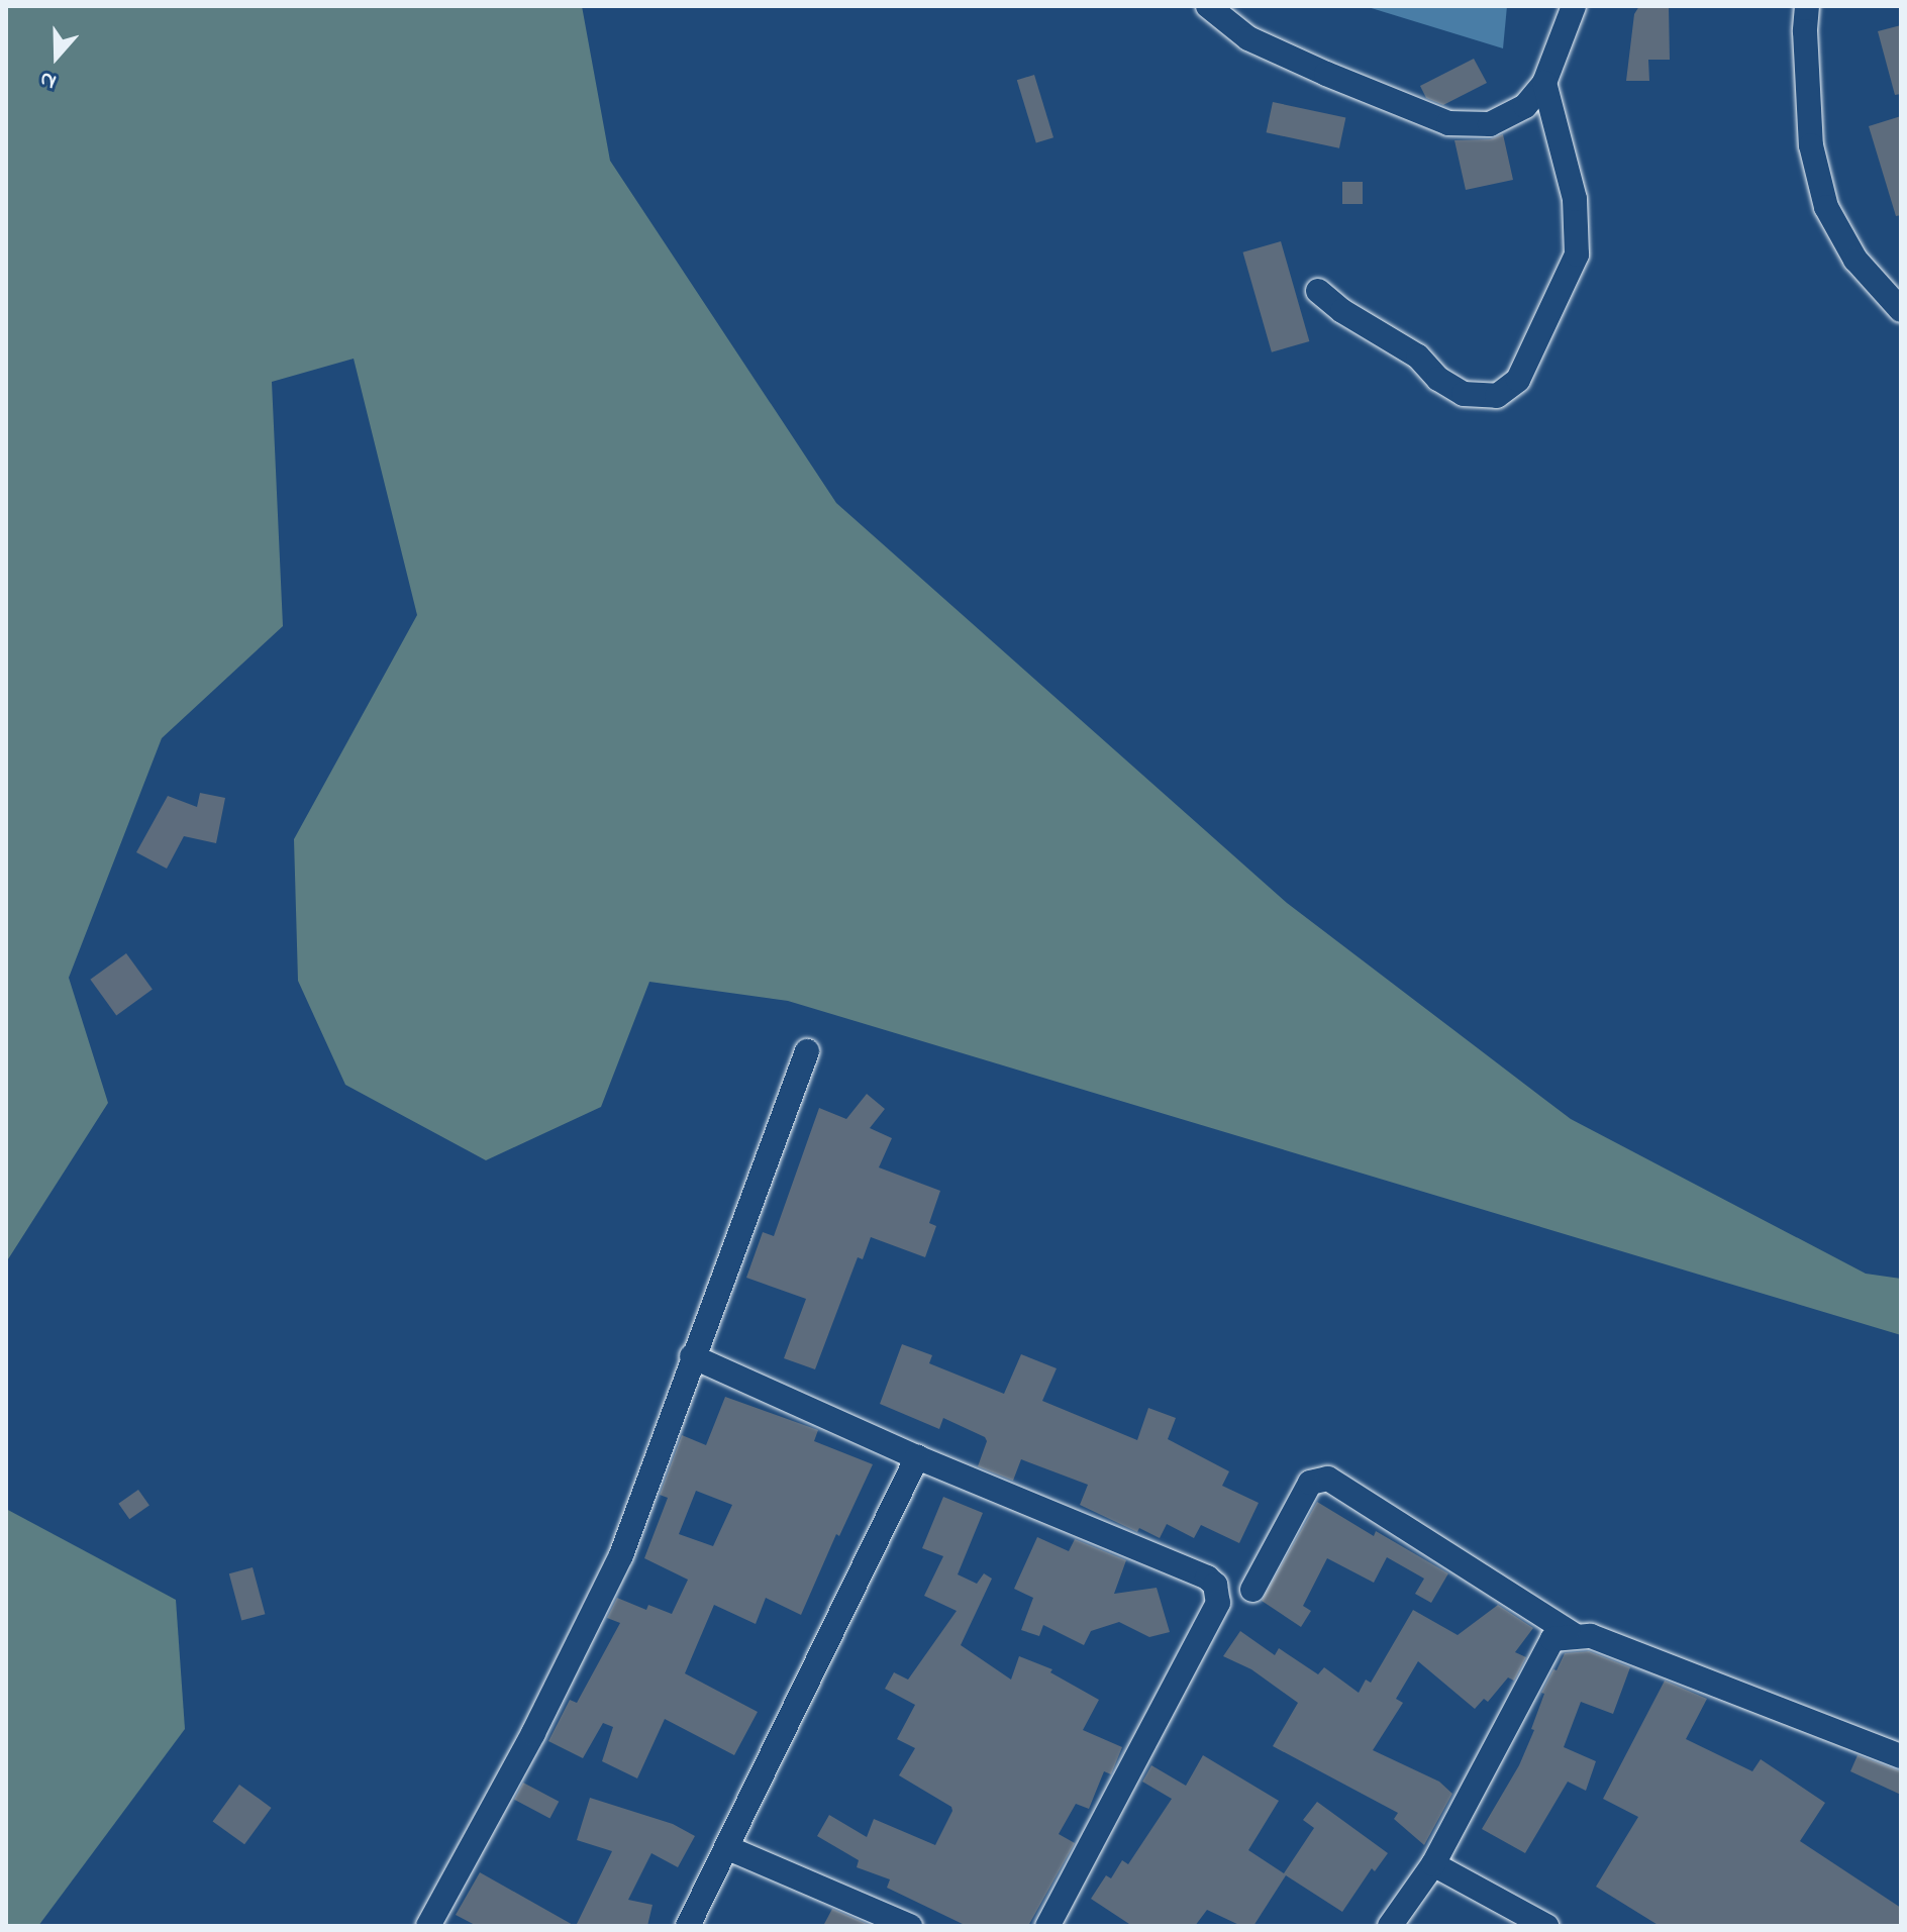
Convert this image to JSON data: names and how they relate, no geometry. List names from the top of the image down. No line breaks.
{"north":"bottom"}
